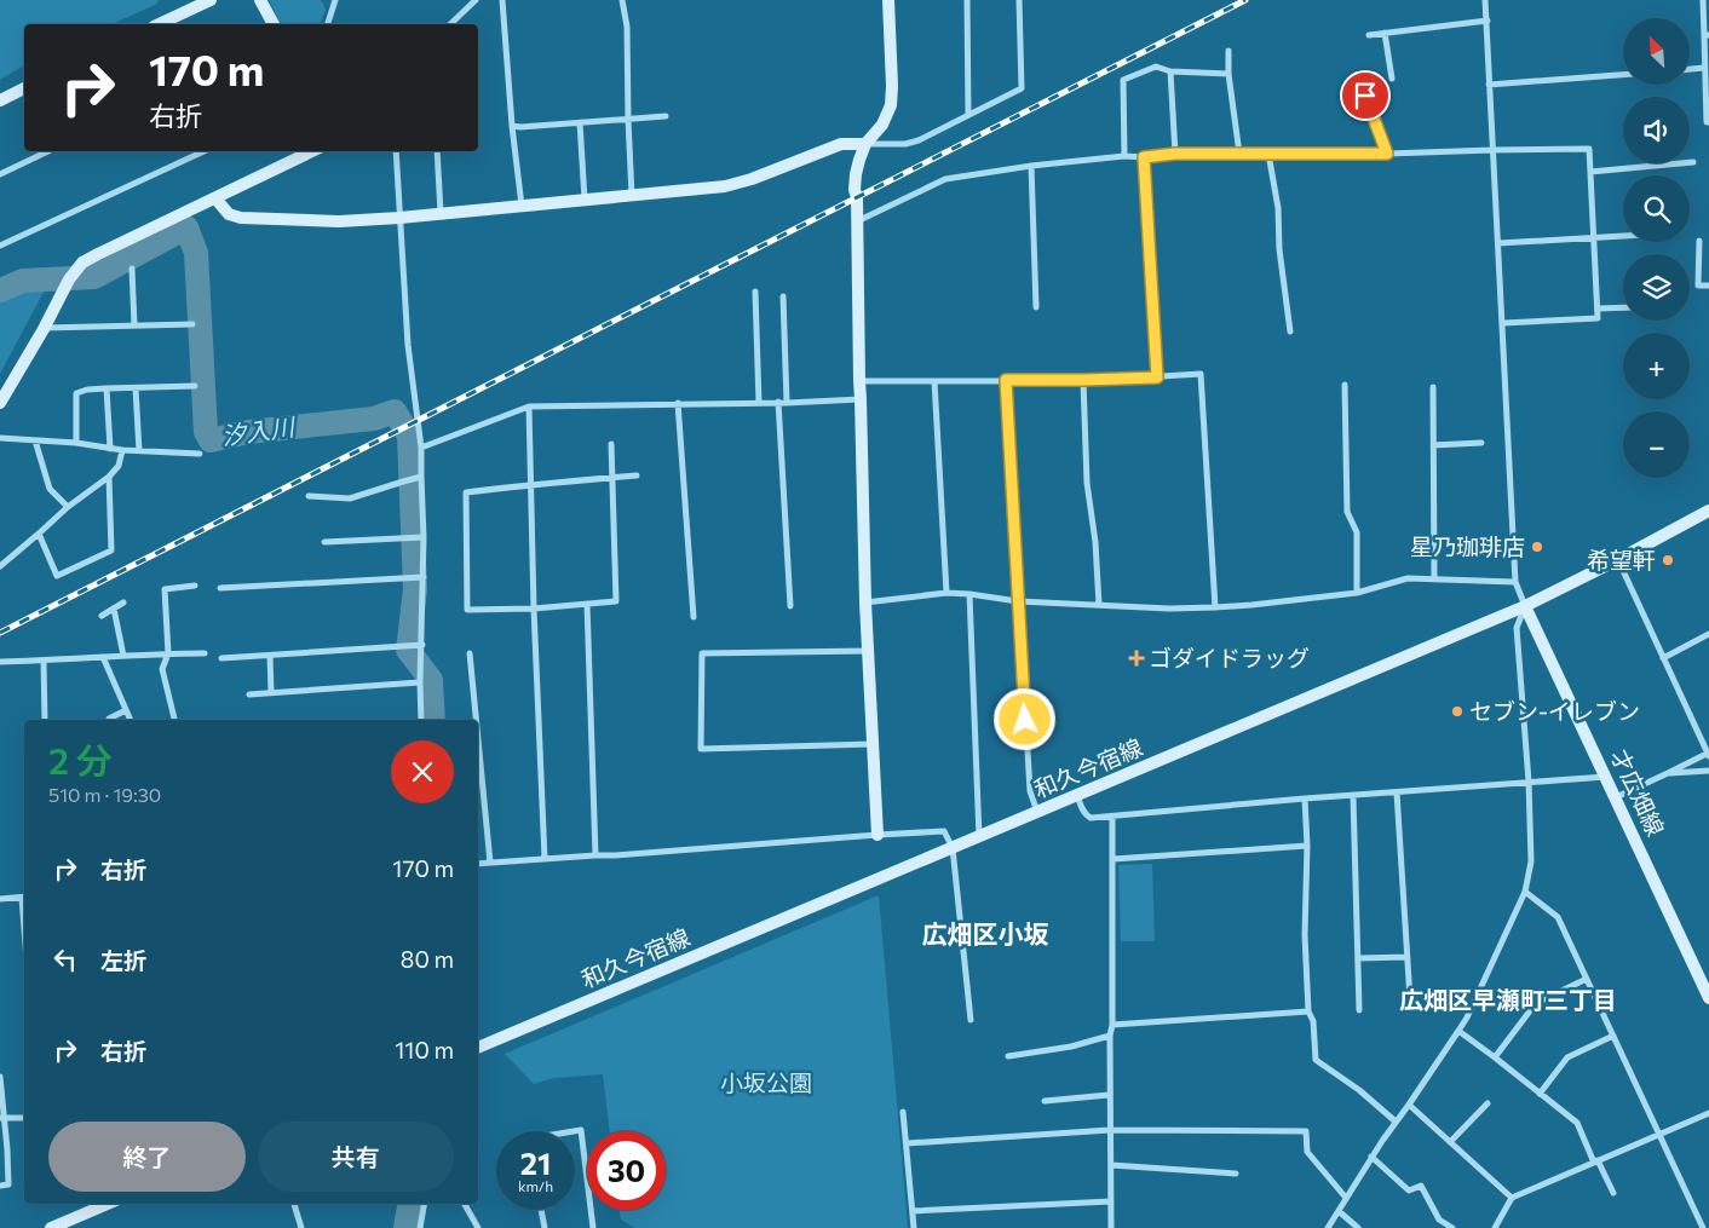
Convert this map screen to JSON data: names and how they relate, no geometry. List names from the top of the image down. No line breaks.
{"streets":{"street":["和久今宿線","才広畑線"]},"crossings":[["和久今宿線","才広畑線"]],"districts":["広畑区小坂","広畑区早瀬町三丁目"],"water":["汐入川"],"parks":["小坂公園"],"places":{"other":["星乃珈琲店","希望軒","セブン-イレブン"],"health":["ゴダイドラッグ"]},"north":"top left","page":{"map_buttons":["+","−"],"turn":["170 m","右折"],"heading":["2 分","510 m · 19:30"],"list":[{"name":"右折","value":"170 m"},{"name":"左折","value":"80 m"},{"name":"右折","value":"110 m"}],"buttons":["終了","共有"],"speed":"21 km/h","limit":"30"}}
